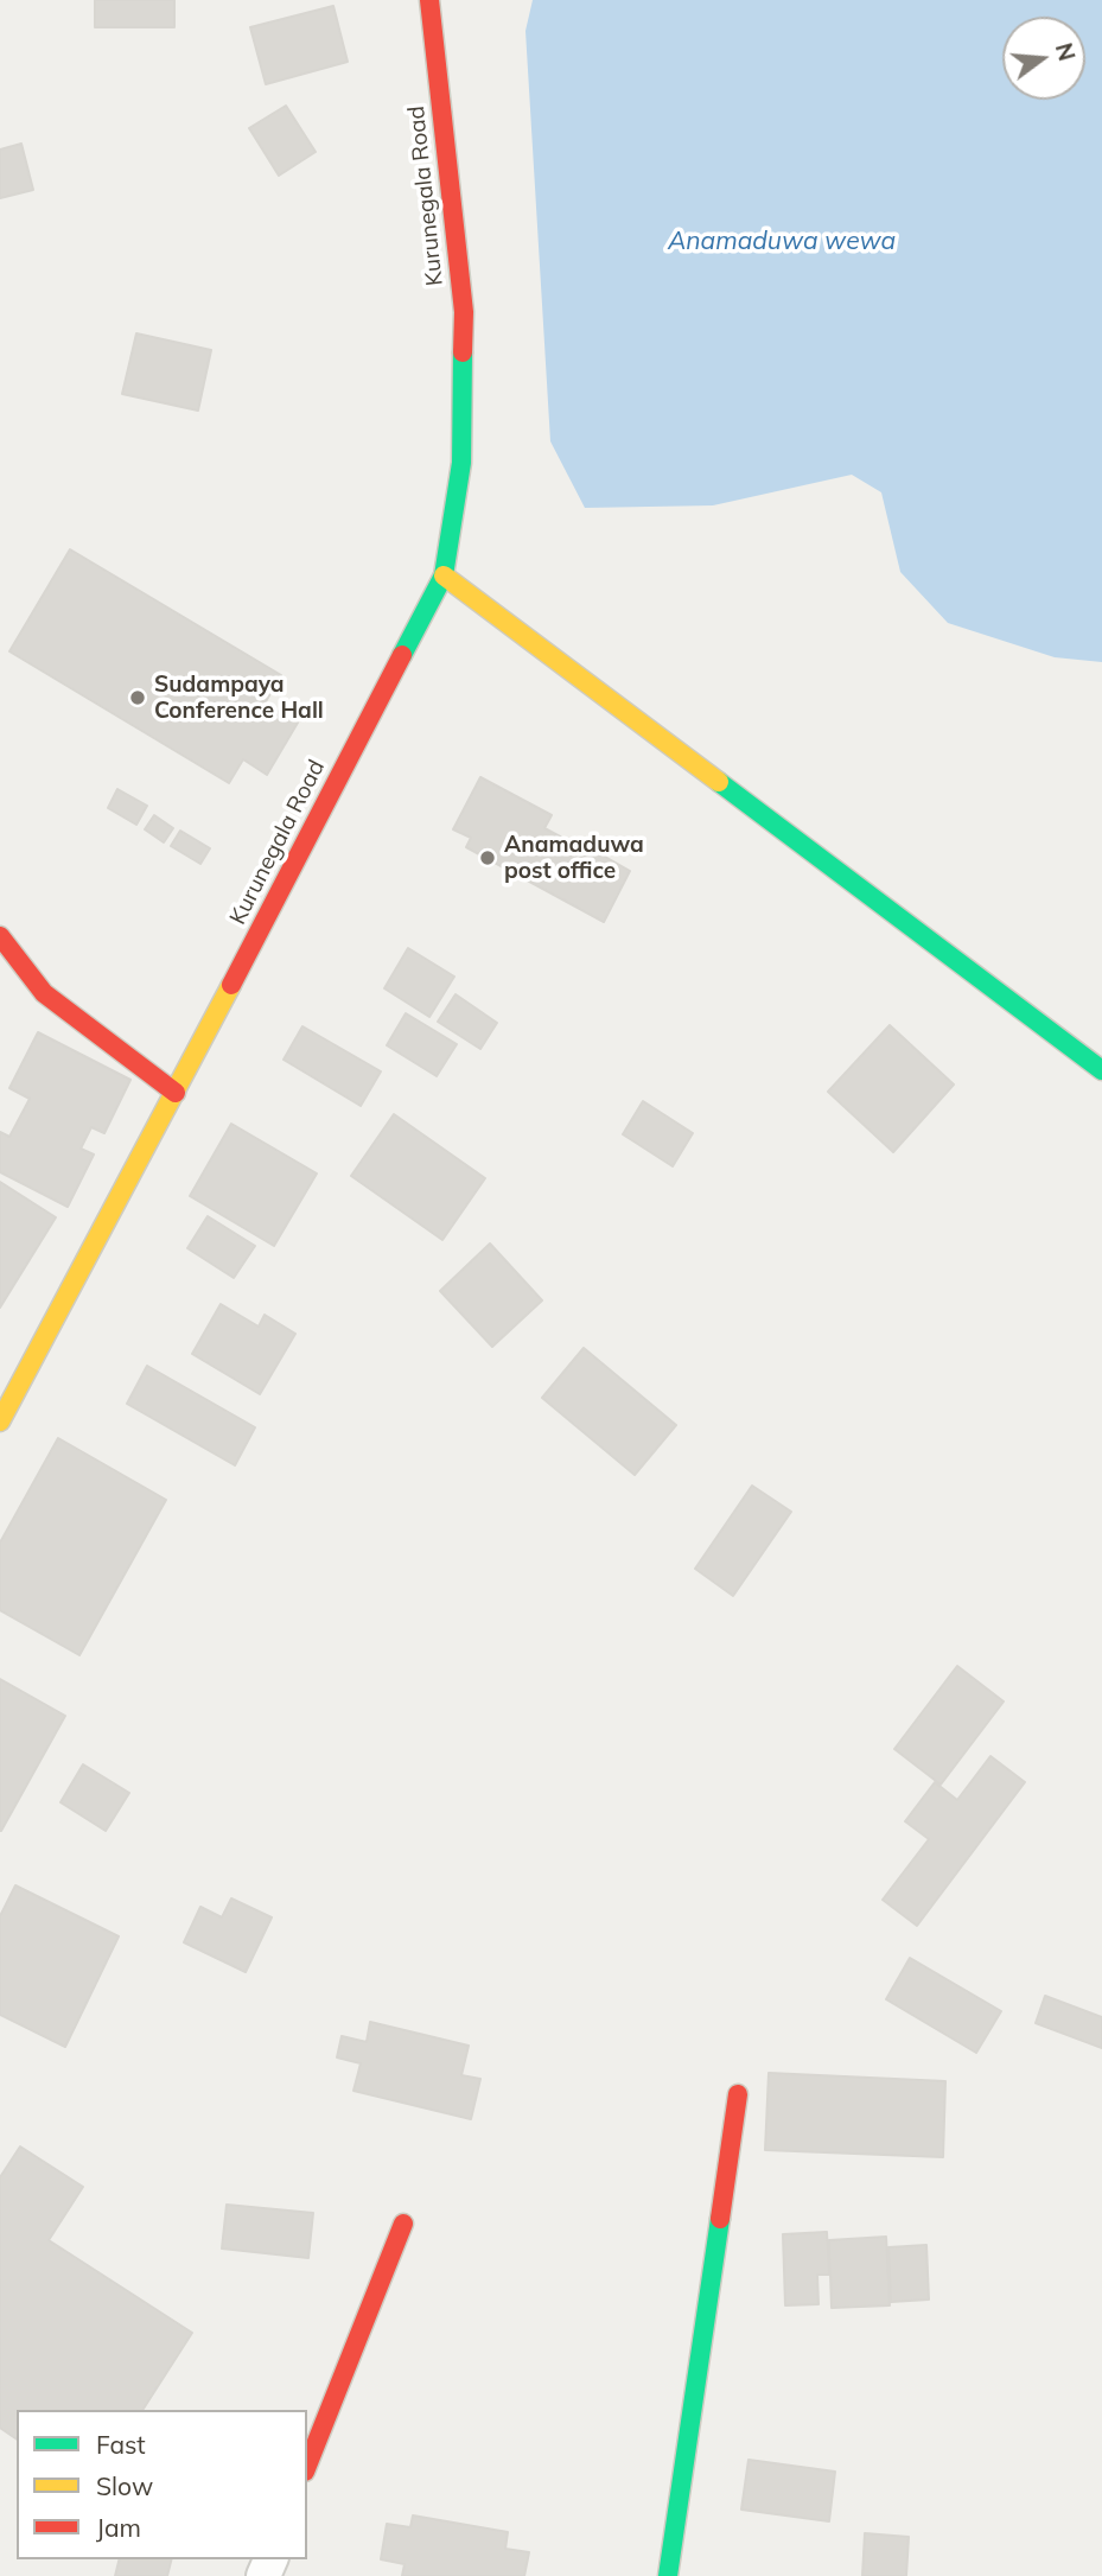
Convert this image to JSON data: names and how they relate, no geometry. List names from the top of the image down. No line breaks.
{"streets":{"main road":["Kurunegala Road"]},"water":["Anamaduwa wewa"],"places":["Sudampaya Conference Hall","Anamaduwa post office"],"legend":["Fast","Slow","Jam"],"north":"right"}
